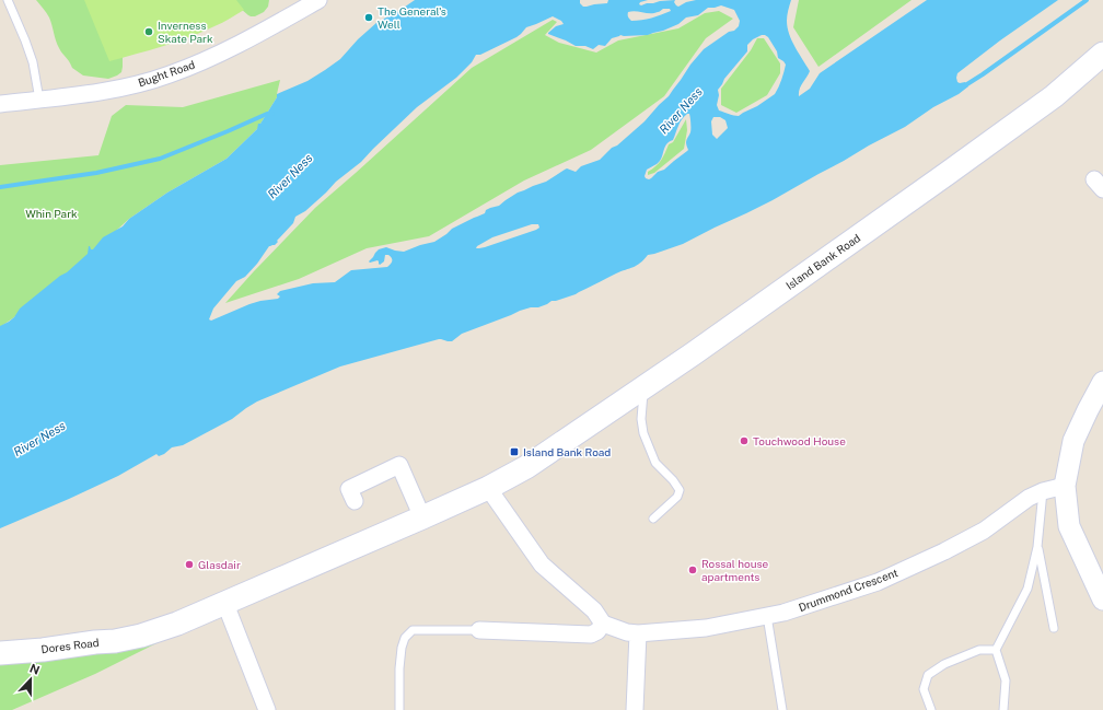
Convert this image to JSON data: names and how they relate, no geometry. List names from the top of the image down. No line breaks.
{"streets":{"main road":["Island Bank Road","Dores Road"],"street":["Bught Road","Drummond Crescent"]},"crossings":[["Island Bank Road","Dores Road"]],"water":["River Ness"],"parks":["Whin Park"],"places":{"other":["The General's Well","Inverness Skate Park","Touchwood House","Glasdair","Rossal house apartments"],"transit":["Island Bank Road"]},"north":"top"}
